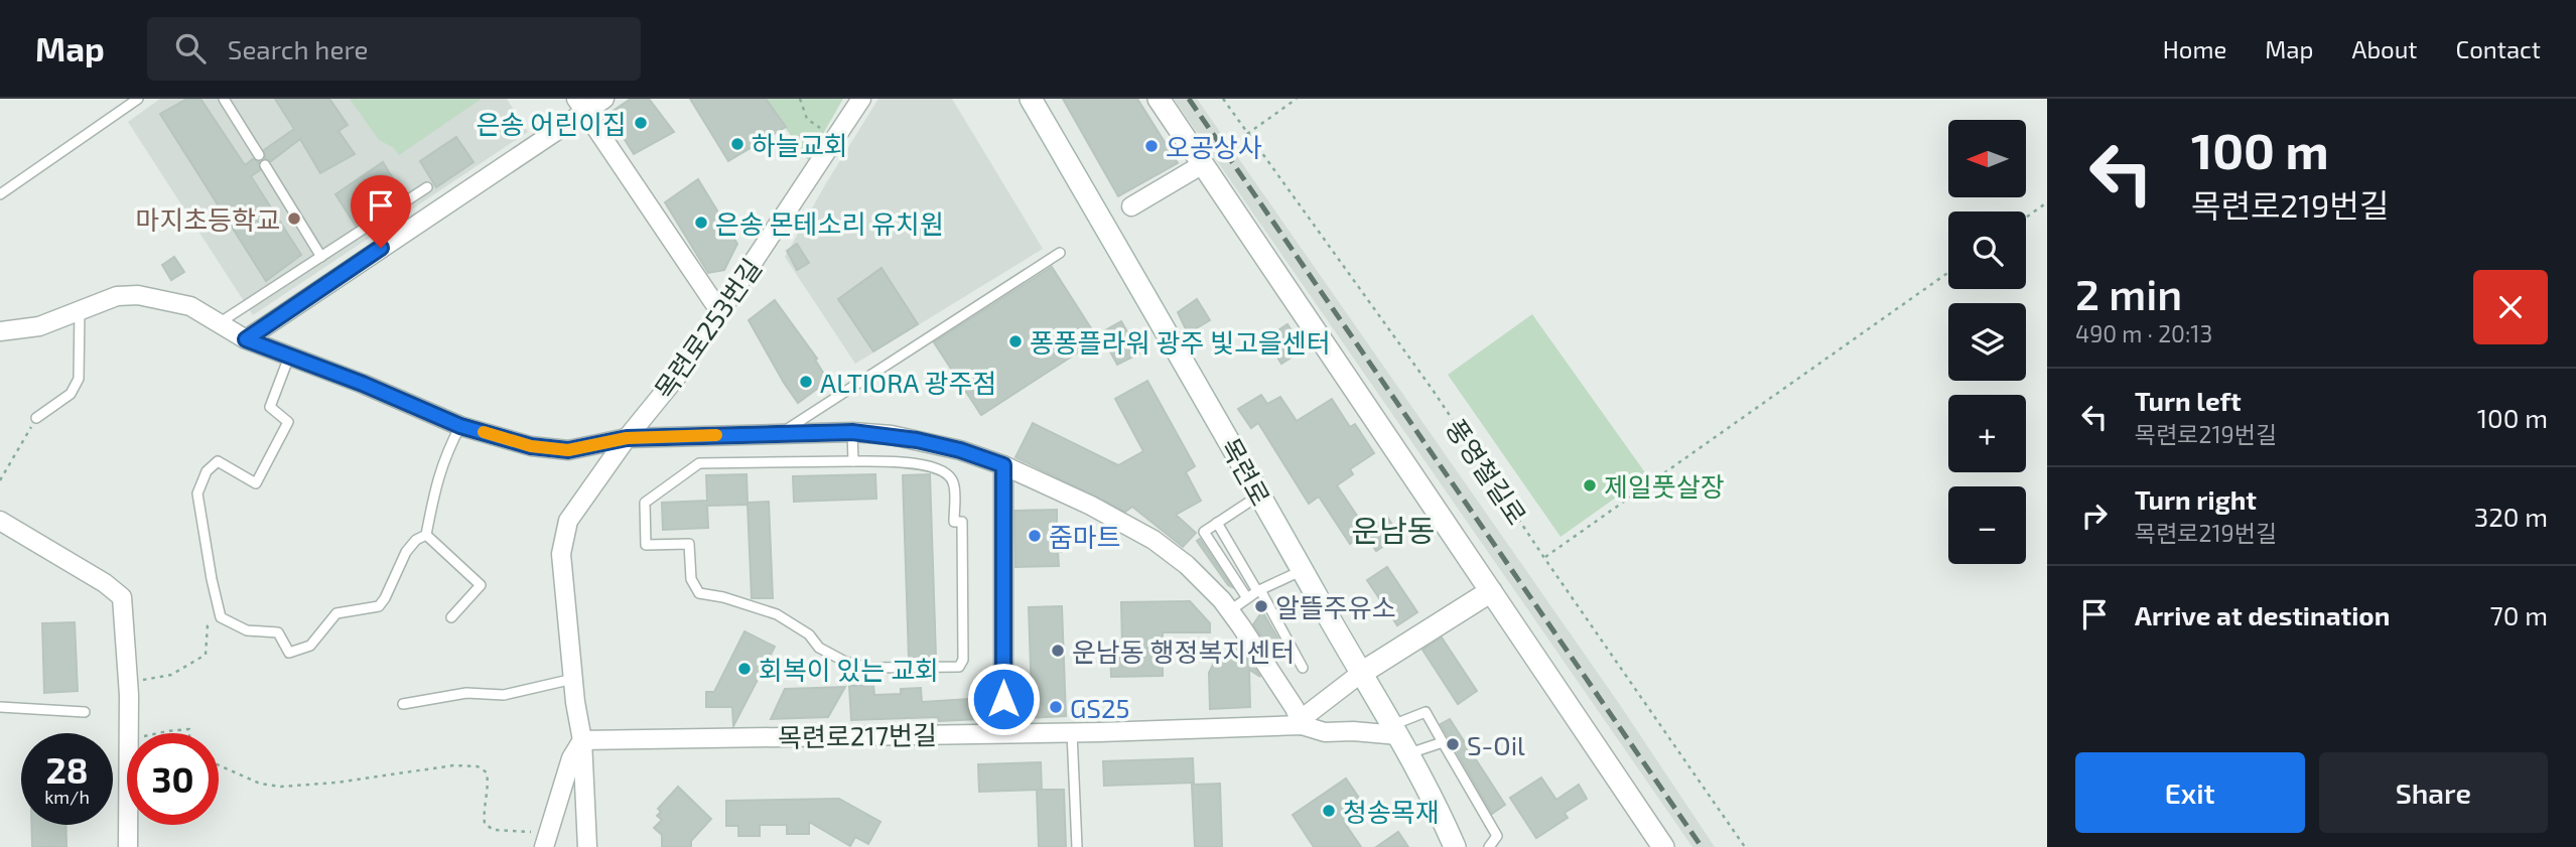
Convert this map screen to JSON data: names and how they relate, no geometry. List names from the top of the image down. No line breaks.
{"streets":{"street":["목련로253번길","목련로","목련로217번길"],"path":["풍영철길로"]},"crossings":[["목련로253번길","목련로217번길"],["목련로","목련로217번길"]],"districts":["운남동"],"places":["은송 어린이집","하늘교회","오공상사","마지초등학교","은송 몬테소리 유치원","퐁퐁플라워 광주 빛고을센터","ALTIORA 광주점","제일풋살장","줌마트","알뜰주유소","운남동 행정복지센터","회복이 있는 교회","GS25","S-Oil","청송목재"],"north":"left","page":{"header":"Map","search":"Search here","nav":["Home","Map","About","Contact"],"turn":["100 m","목련로219번길"],"map_buttons":["+","−"],"heading":["2 min","490 m · 20:13"],"list":[{"name":"Turn left","note":"목련로219번길","value":"100 m"},{"name":"Turn right","note":"목련로219번길","value":"320 m"},{"name":"Arrive at destination","value":"70 m"}],"speed":"28 km/h","limit":"30","buttons":["Exit","Share"]}}
